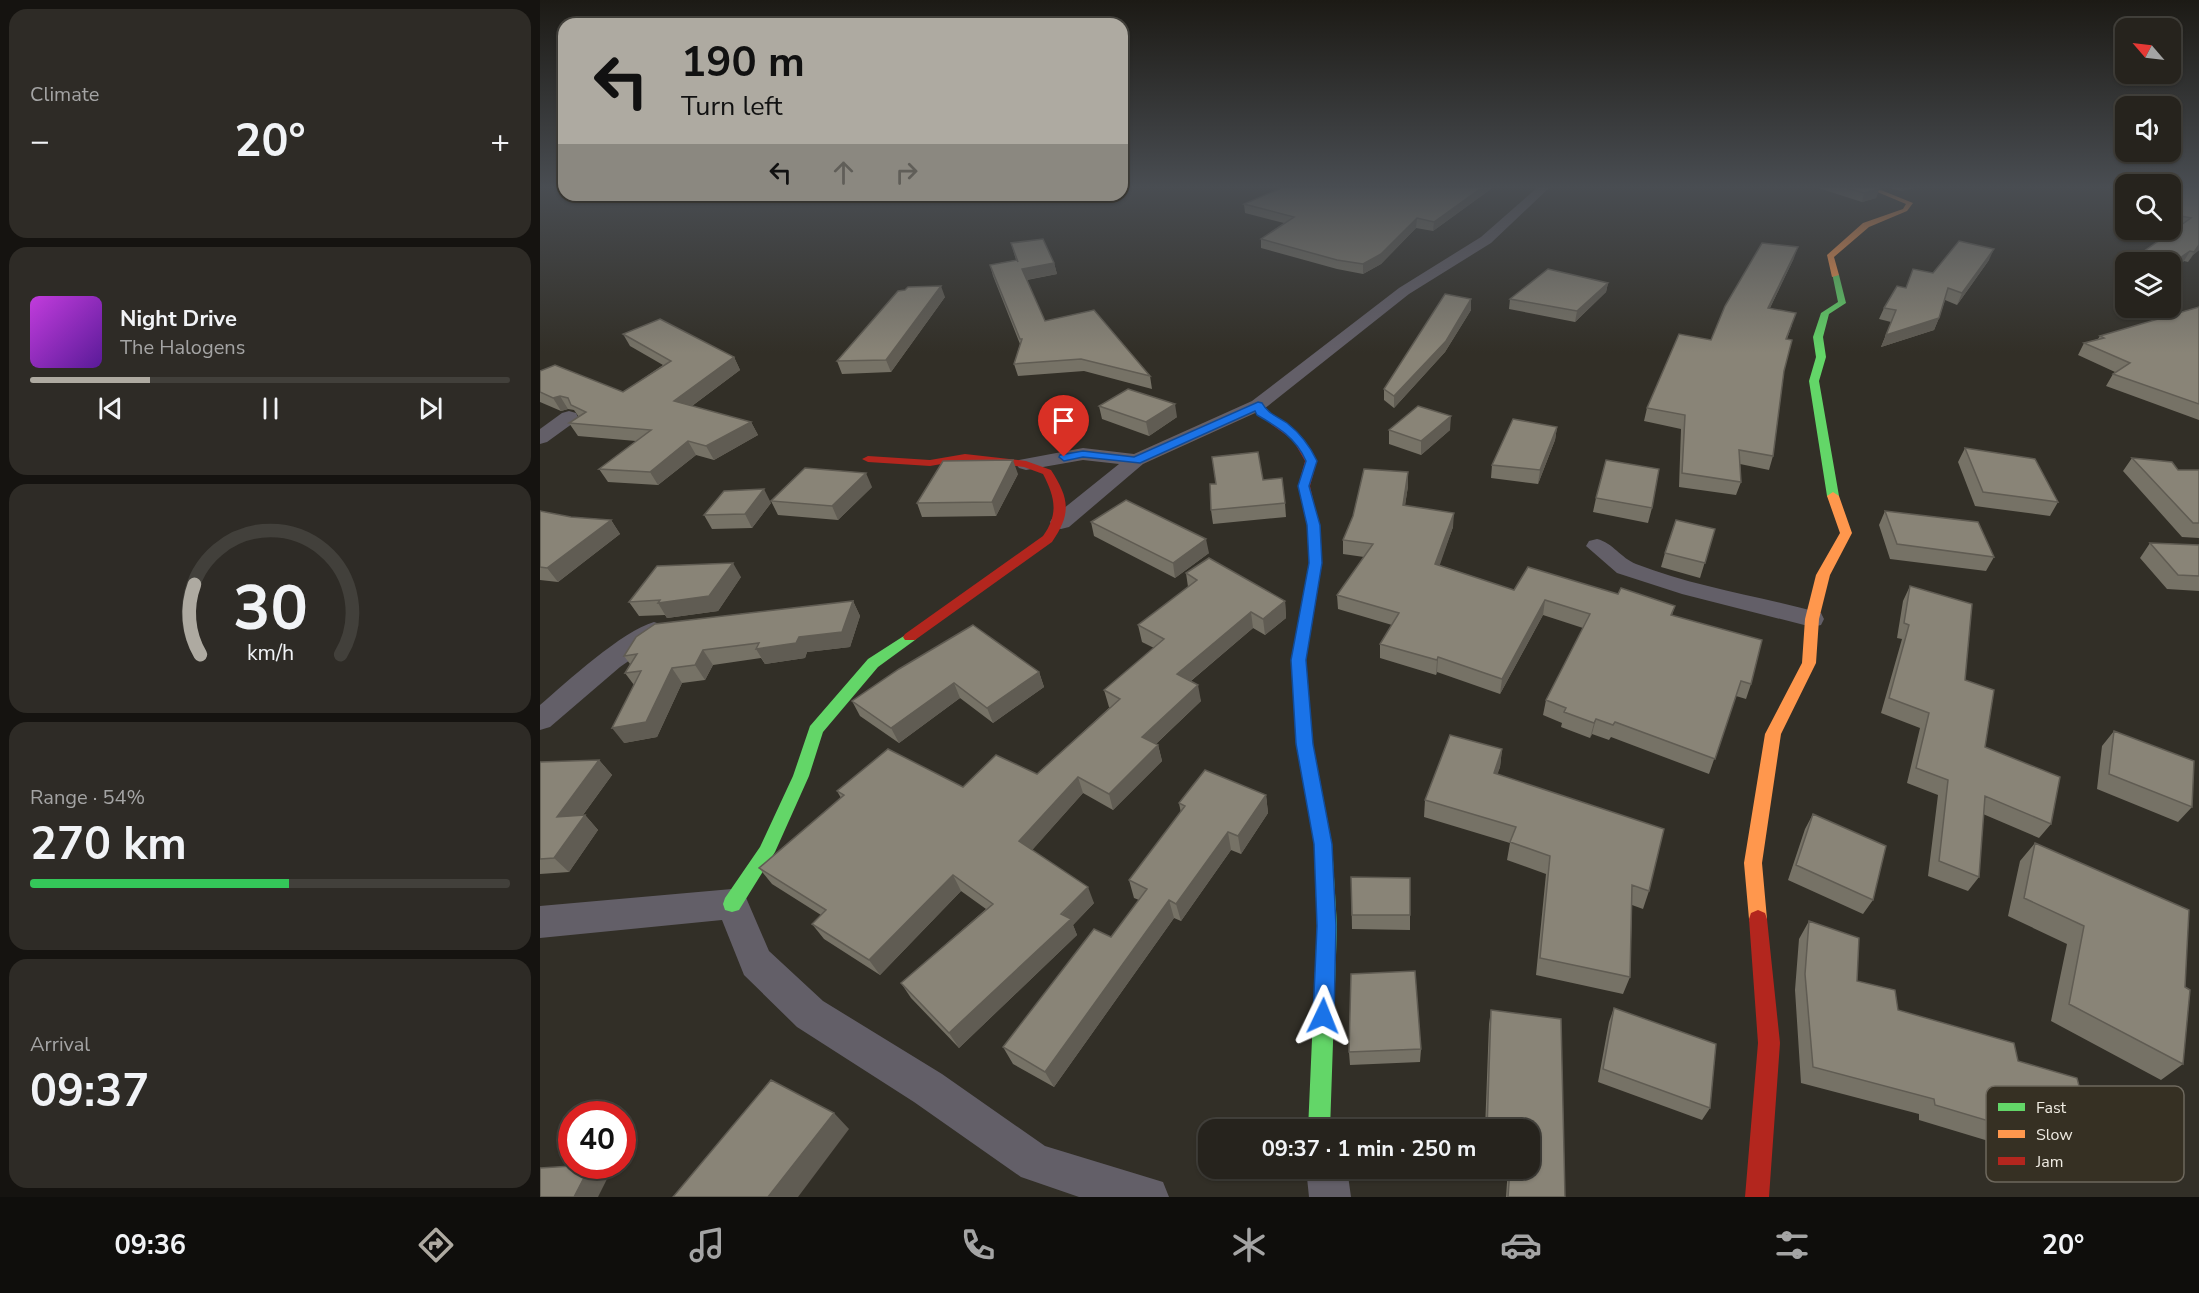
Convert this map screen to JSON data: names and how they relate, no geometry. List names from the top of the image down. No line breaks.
{"legend":["Fast","Slow","Jam"],"north":"top left","page":{"tile":["Climate",["Range · 54%","270 km"],["Arrival","09:37"]],"turn":["190 m","Turn left"],"heat":["−","20°","+"],"song":["Night Drive","The Halogens"],"limit":"40","trip":"09:37 · 1 min · 250 m","tabs":["09:36","20°"],"gauge":["30","km/h"]}}
